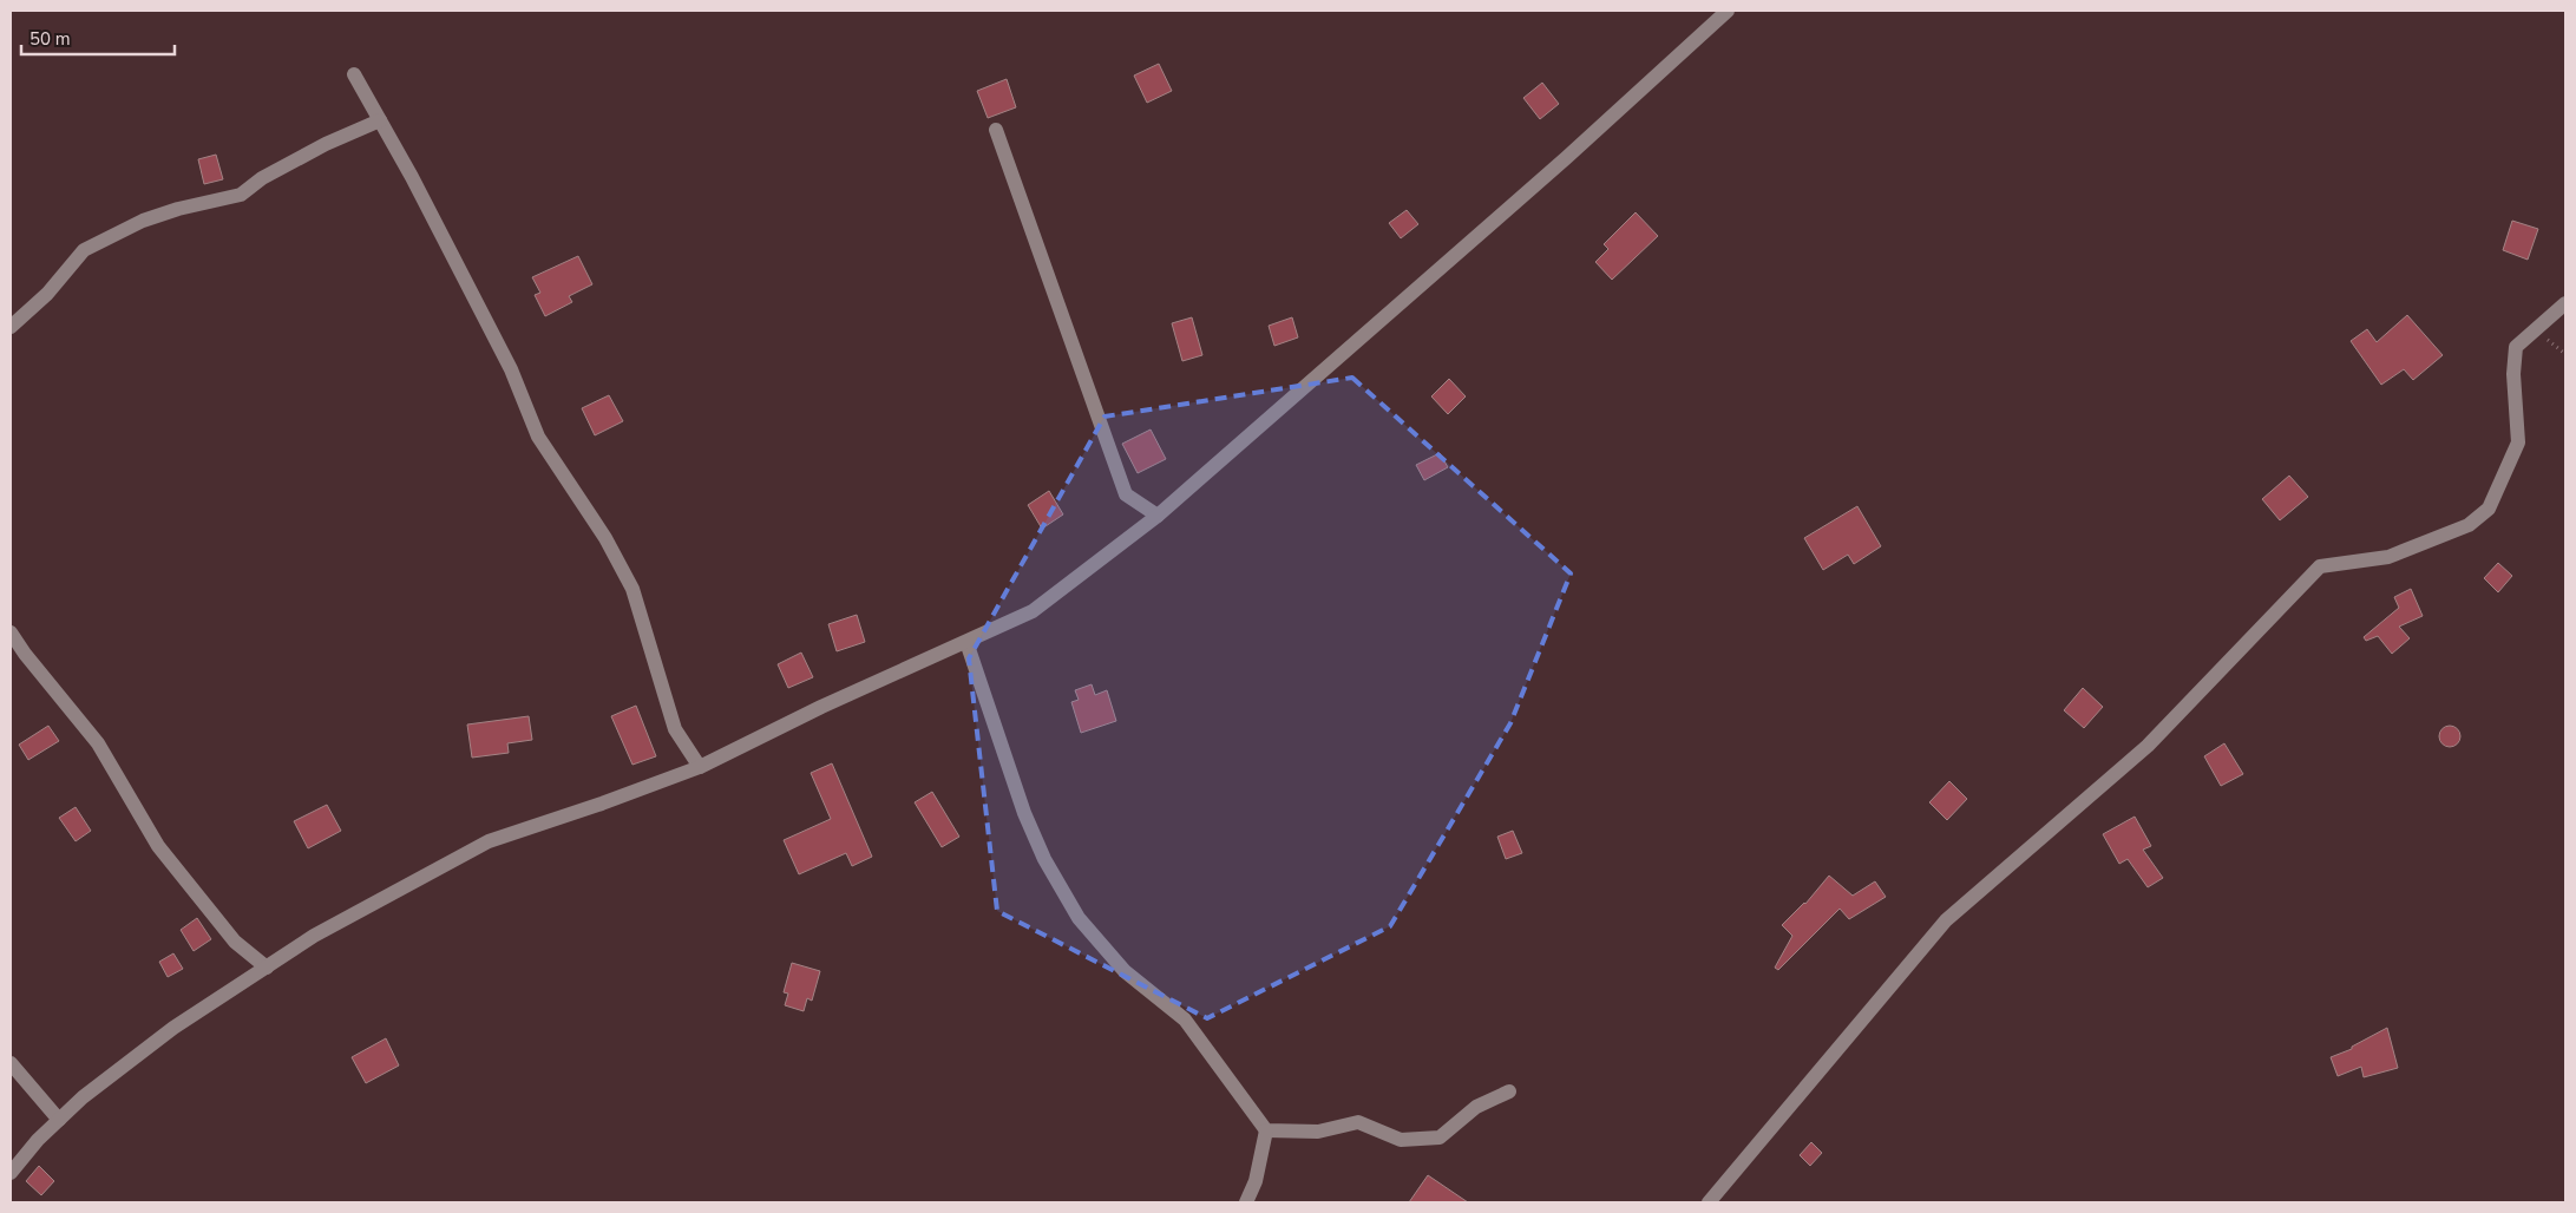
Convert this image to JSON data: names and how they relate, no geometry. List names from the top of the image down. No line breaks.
{"scale_bar":"50 m"}
